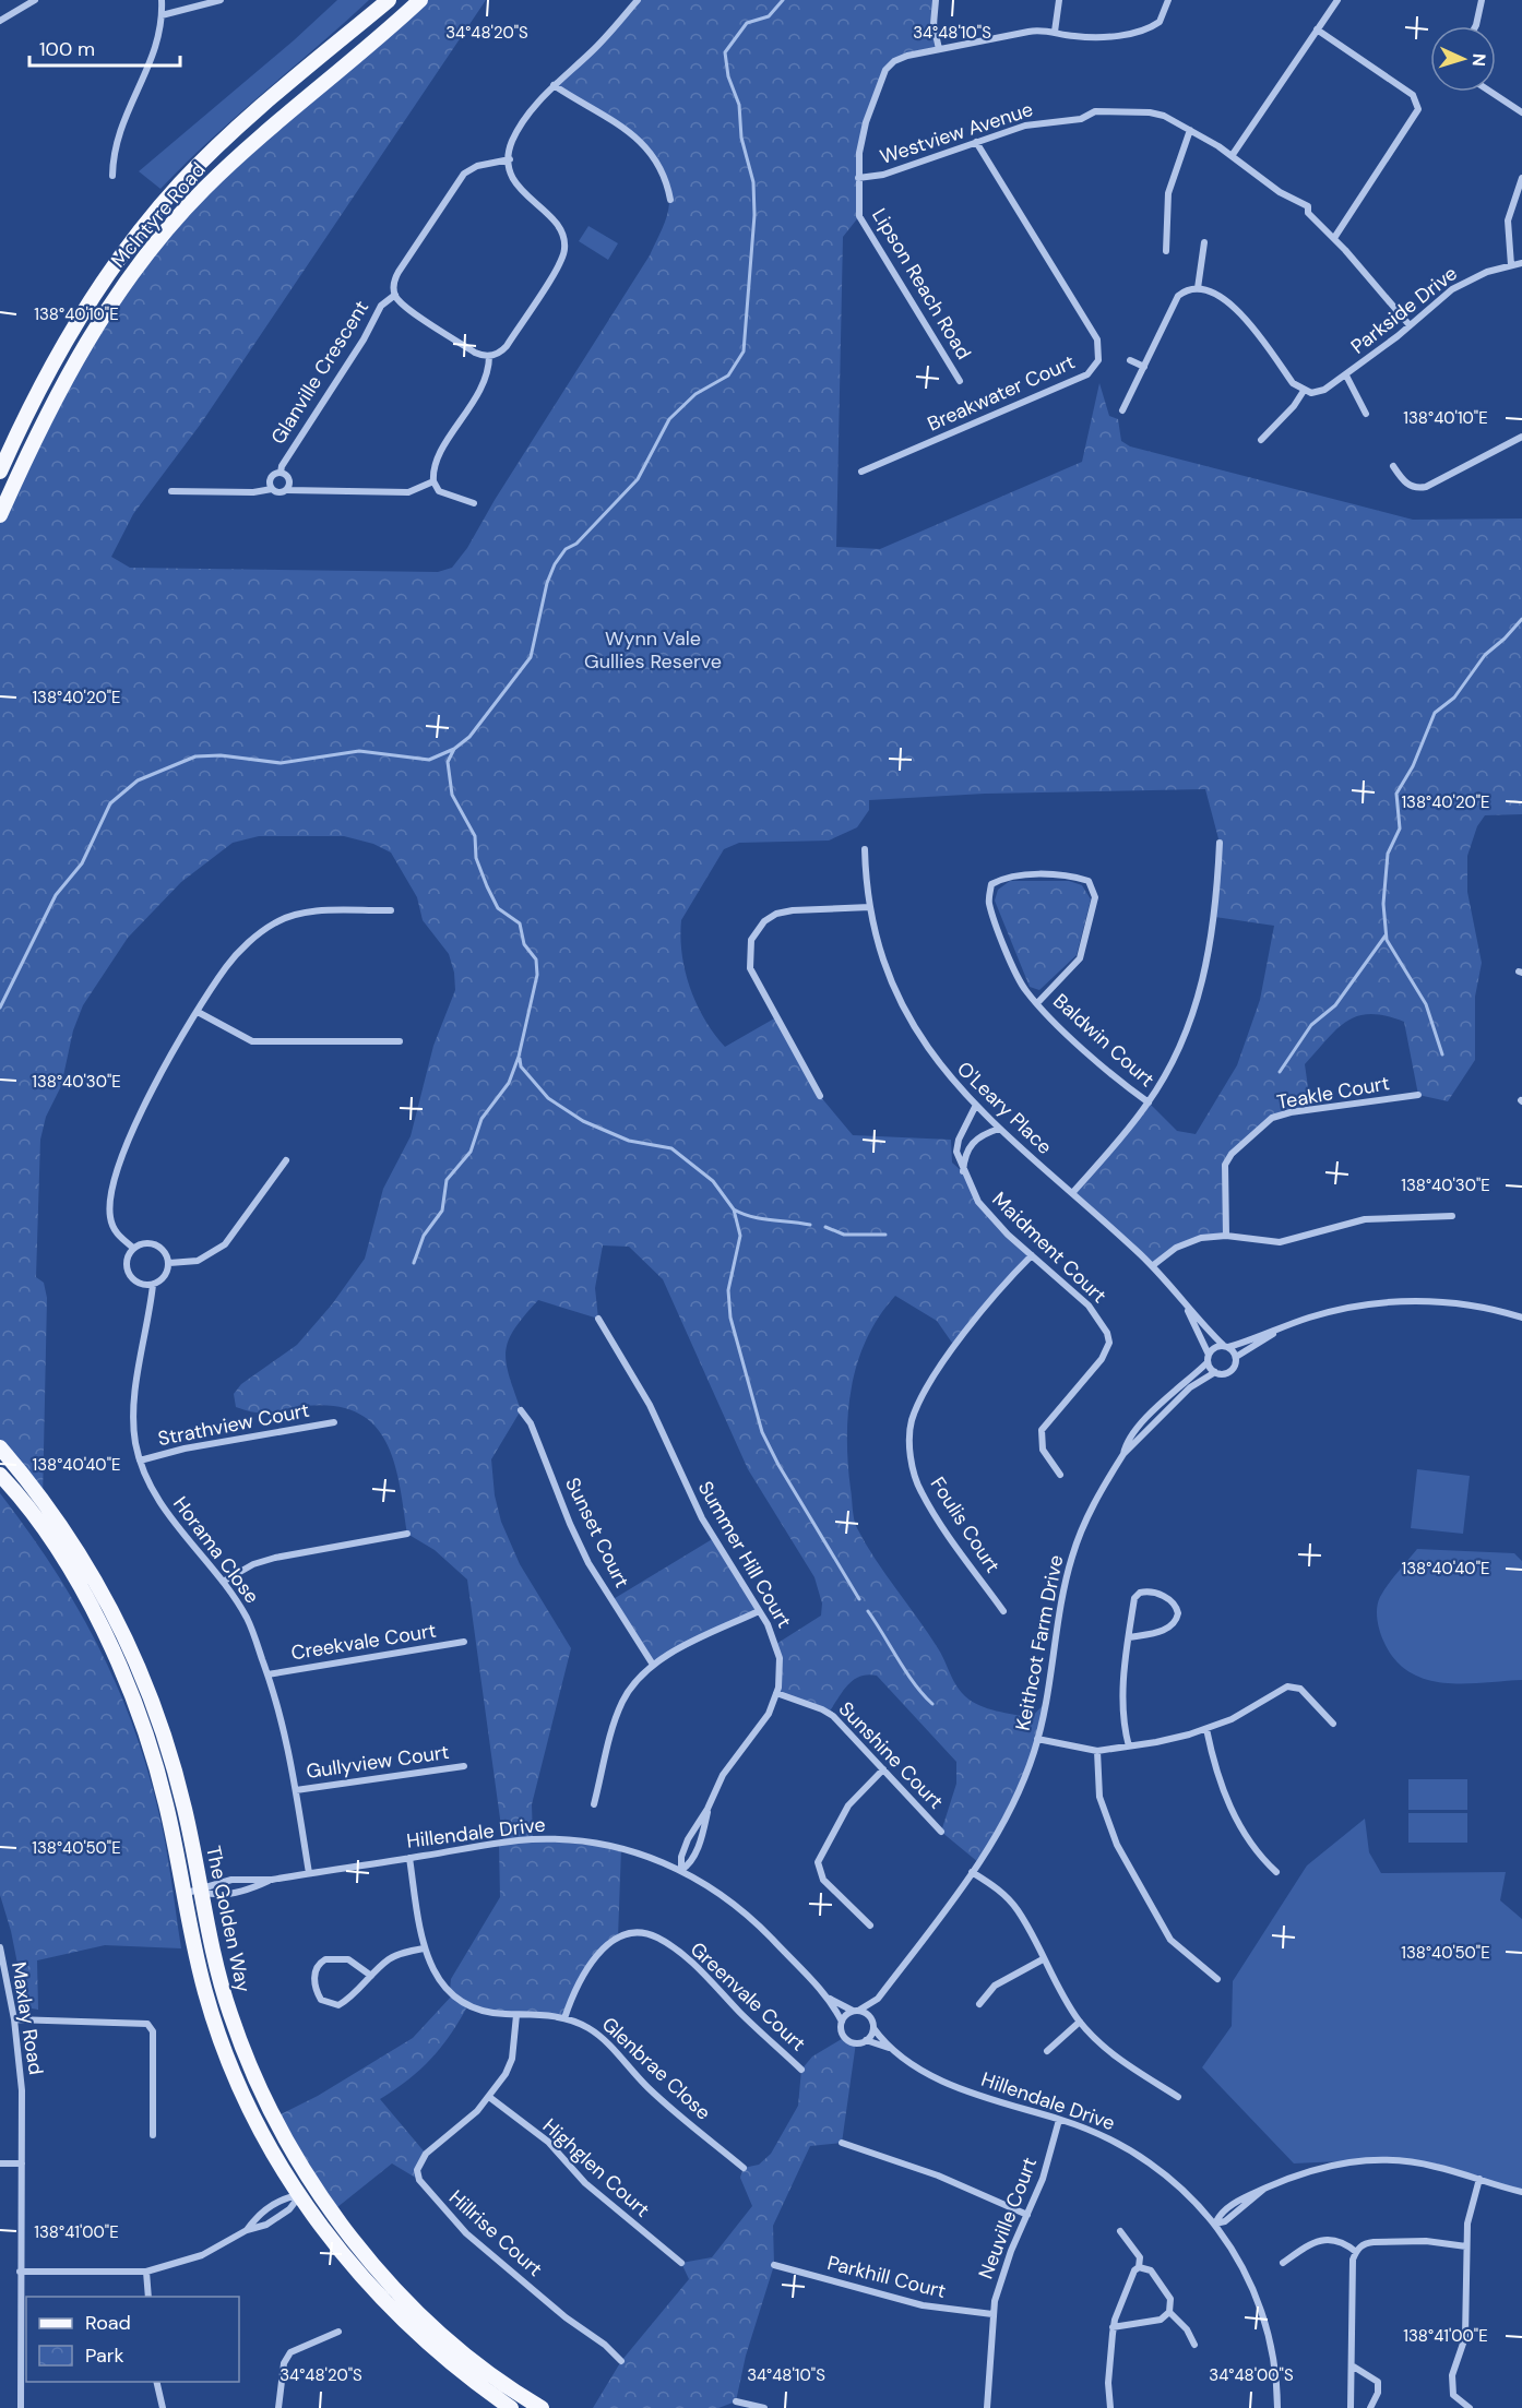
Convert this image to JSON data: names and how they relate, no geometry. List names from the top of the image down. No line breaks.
{"streets":{"main road":["McIntyre Road","The Golden Way"],"street":["Westview Avenue","Lipson Reach Road","Parkside Drive","Glanville Crescent","Breakwater Court","Baldwin Court","Teakle Court","O'Leary Place","Maidment Court","Strathview Court","Foulis Court","Sunset Court","Horama Close","Summer Hill Court","Creekvale Court","Keithcot Farm Drive","Sunshine Court","Gullyview Court","Hillendale Drive","Greenvale Court","Maxlay Road","Glenbrae Close","Highglen Court","Neuville Court","Hillrise Court","Parkhill Court"]},"crossings":[["Westview Avenue","Lipson Reach Road"],["Westview Avenue","Parkside Drive"],["Westview Avenue","Breakwater Court"],["O'Leary Place","Maidment Court"],["O'Leary Place","Keithcot Farm Drive"],["Maidment Court","Foulis Court"],["Strathview Court","Horama Close"],["Horama Close","Creekvale Court"],["Horama Close","Gullyview Court"],["Horama Close","Hillendale Drive"],["Summer Hill Court","Sunshine Court"],["Summer Hill Court","Hillendale Drive"],["Keithcot Farm Drive","Hillendale Drive"],["Hillendale Drive","The Golden Way"],["Hillendale Drive","Glenbrae Close"],["Hillendale Drive","Neuville Court"],["Greenvale Court","Glenbrae Close"],["Glenbrae Close","Hillrise Court"],["Highglen Court","Hillrise Court"],["Neuville Court","Parkhill Court"]],"parks":["Wynn Vale Gullies Reserve"],"legend":["Road","Park"],"scale_bar":"100 m","north":"right","coordinates":["34°48'20\"S","34°48'10\"S","138°40'10\"E","138°40'20\"E","138°40'30\"E","138°40'40\"E","138°40'50\"E","138°41'00\"E","34°48'00\"S"]}
